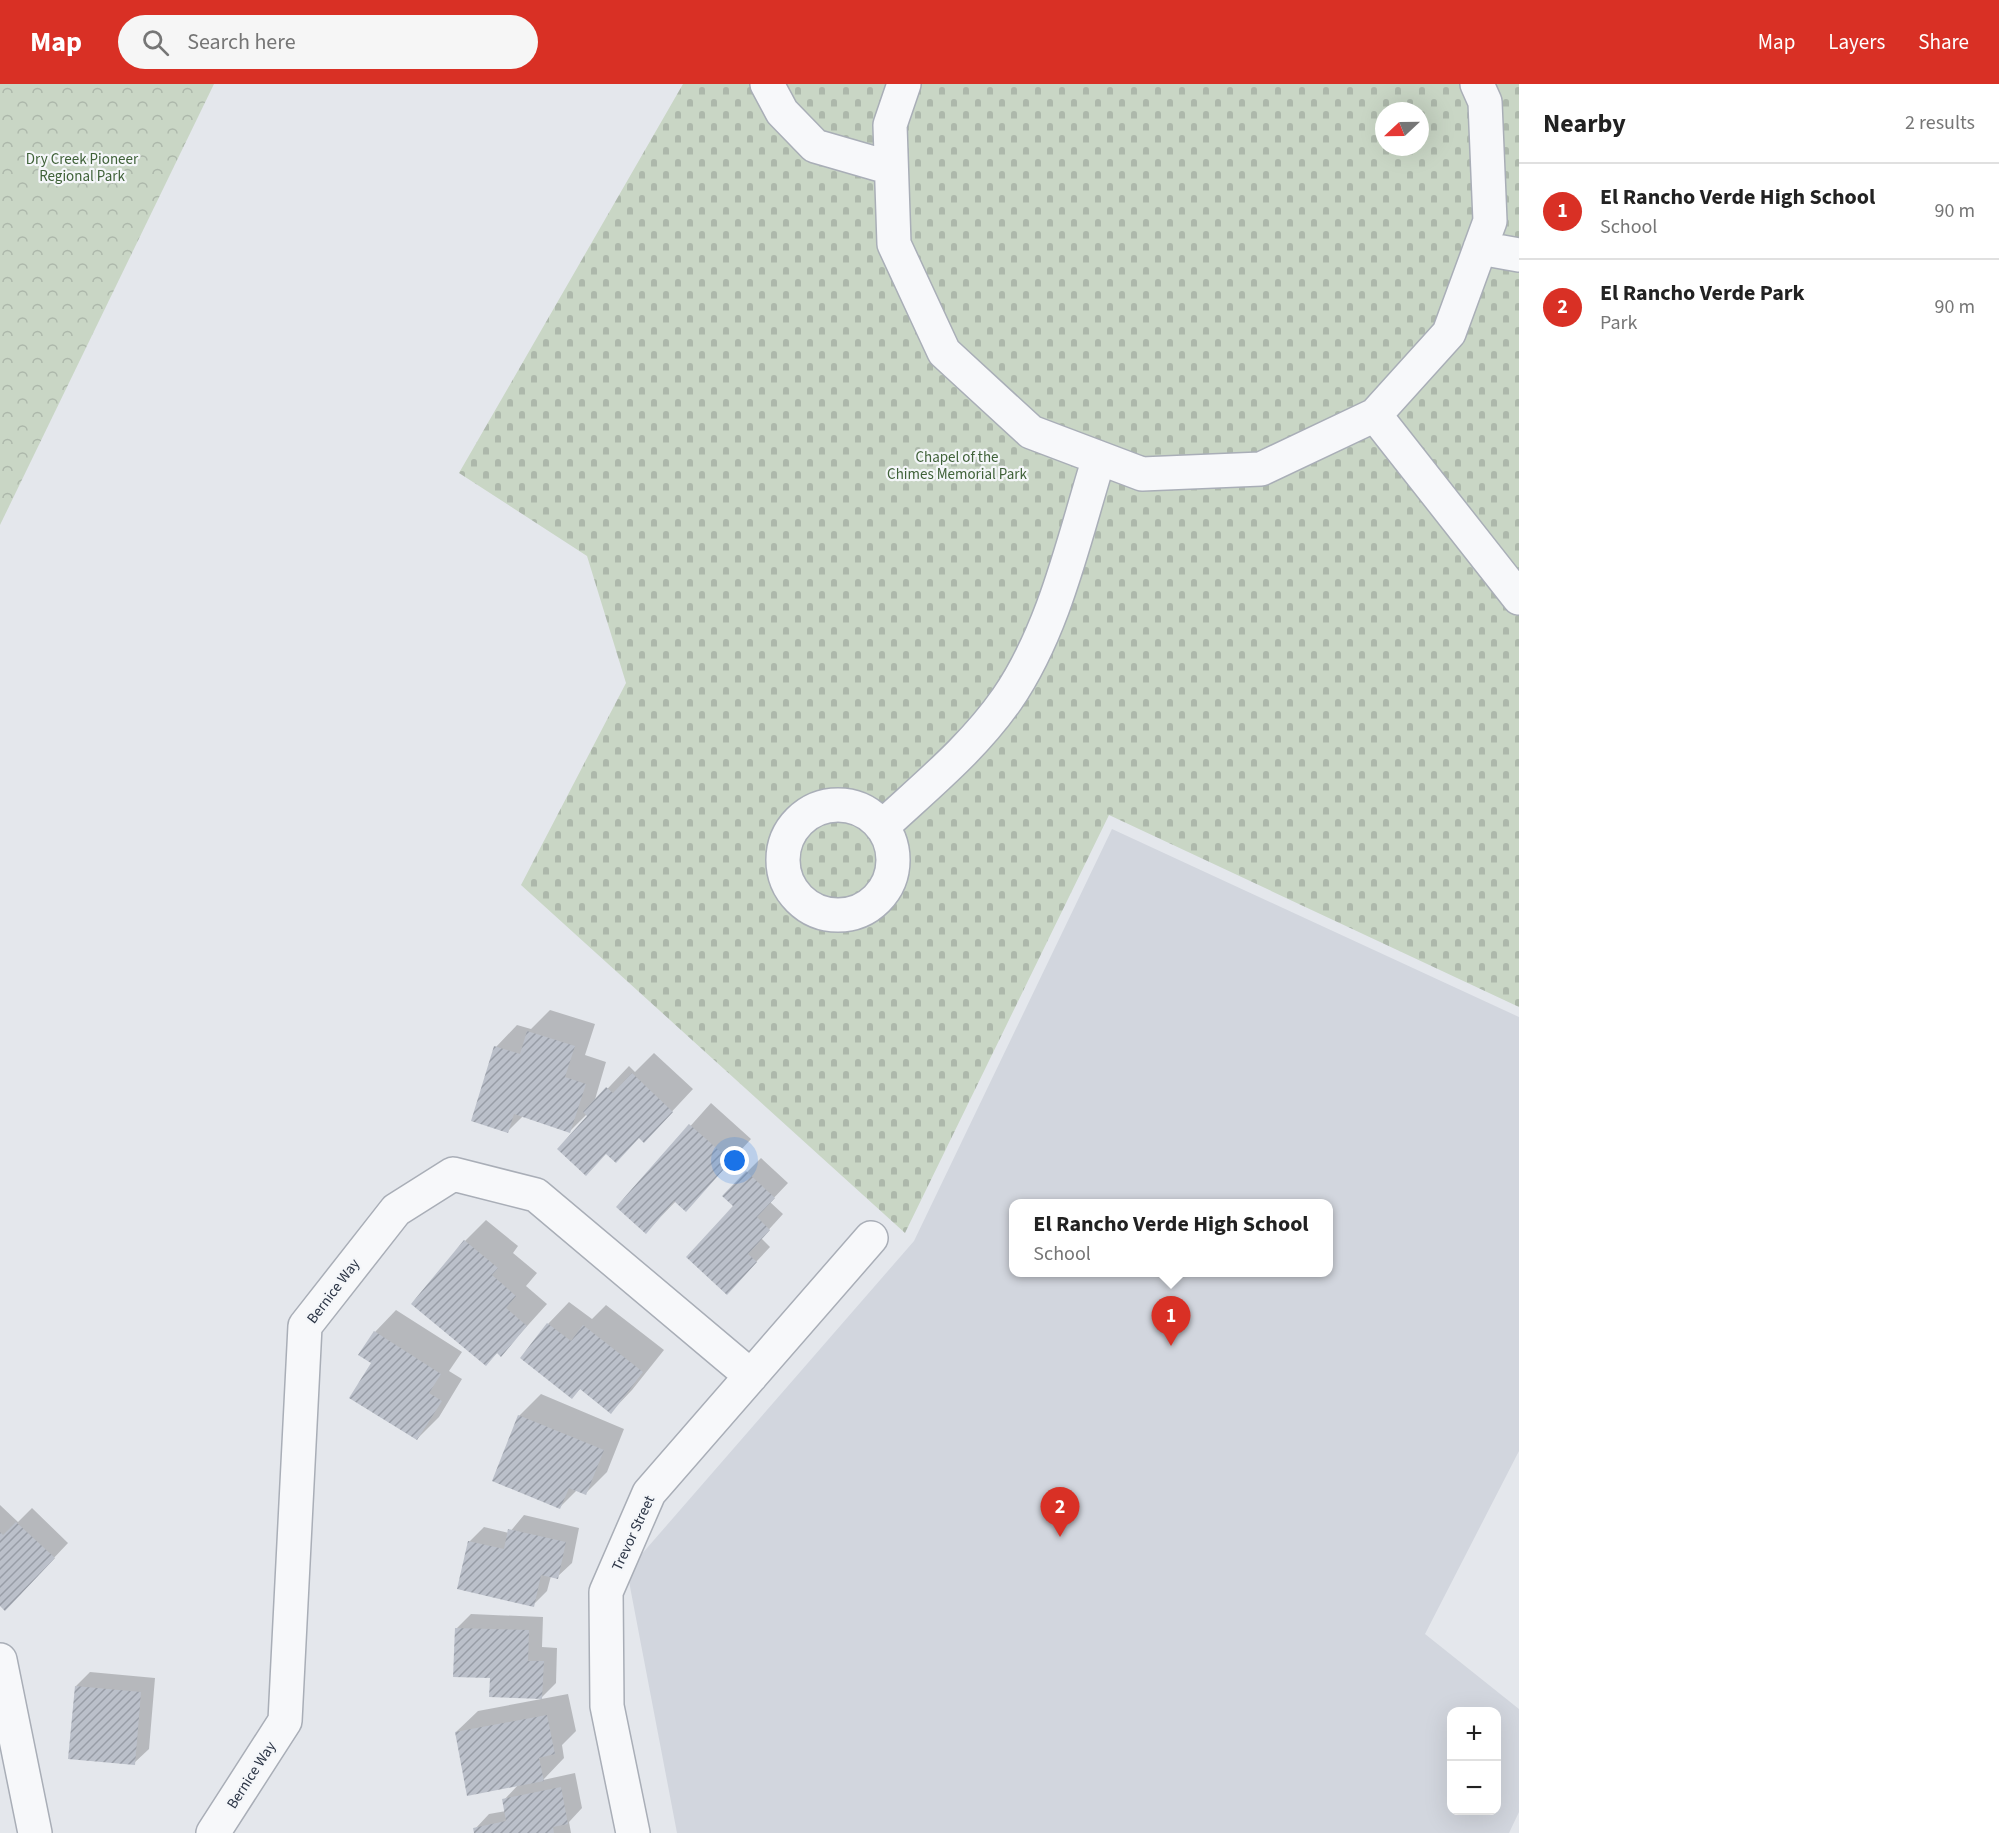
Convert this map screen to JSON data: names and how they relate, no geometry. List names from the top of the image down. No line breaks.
{"streets":{"street":["Bernice Way","Trevor Street"]},"crossings":[["Bernice Way","Trevor Street"]],"parks":["Dry Creek Pioneer Regional Park","Chapel of the Chimes Memorial Park"],"north":"left","page":{"header":"Map","search":"Search here","nav":["Map","Layers","Share"],"heading":["Nearby","2 results"],"list":[{"mark":"1","name":"El Rancho Verde High School","note":"School","value":"90 m"},{"mark":"2","name":"El Rancho Verde Park","note":"Park","value":"90 m"}],"popup":["El Rancho Verde High School","School"],"pins":["1","2"],"map_buttons":["+","−"]}}
